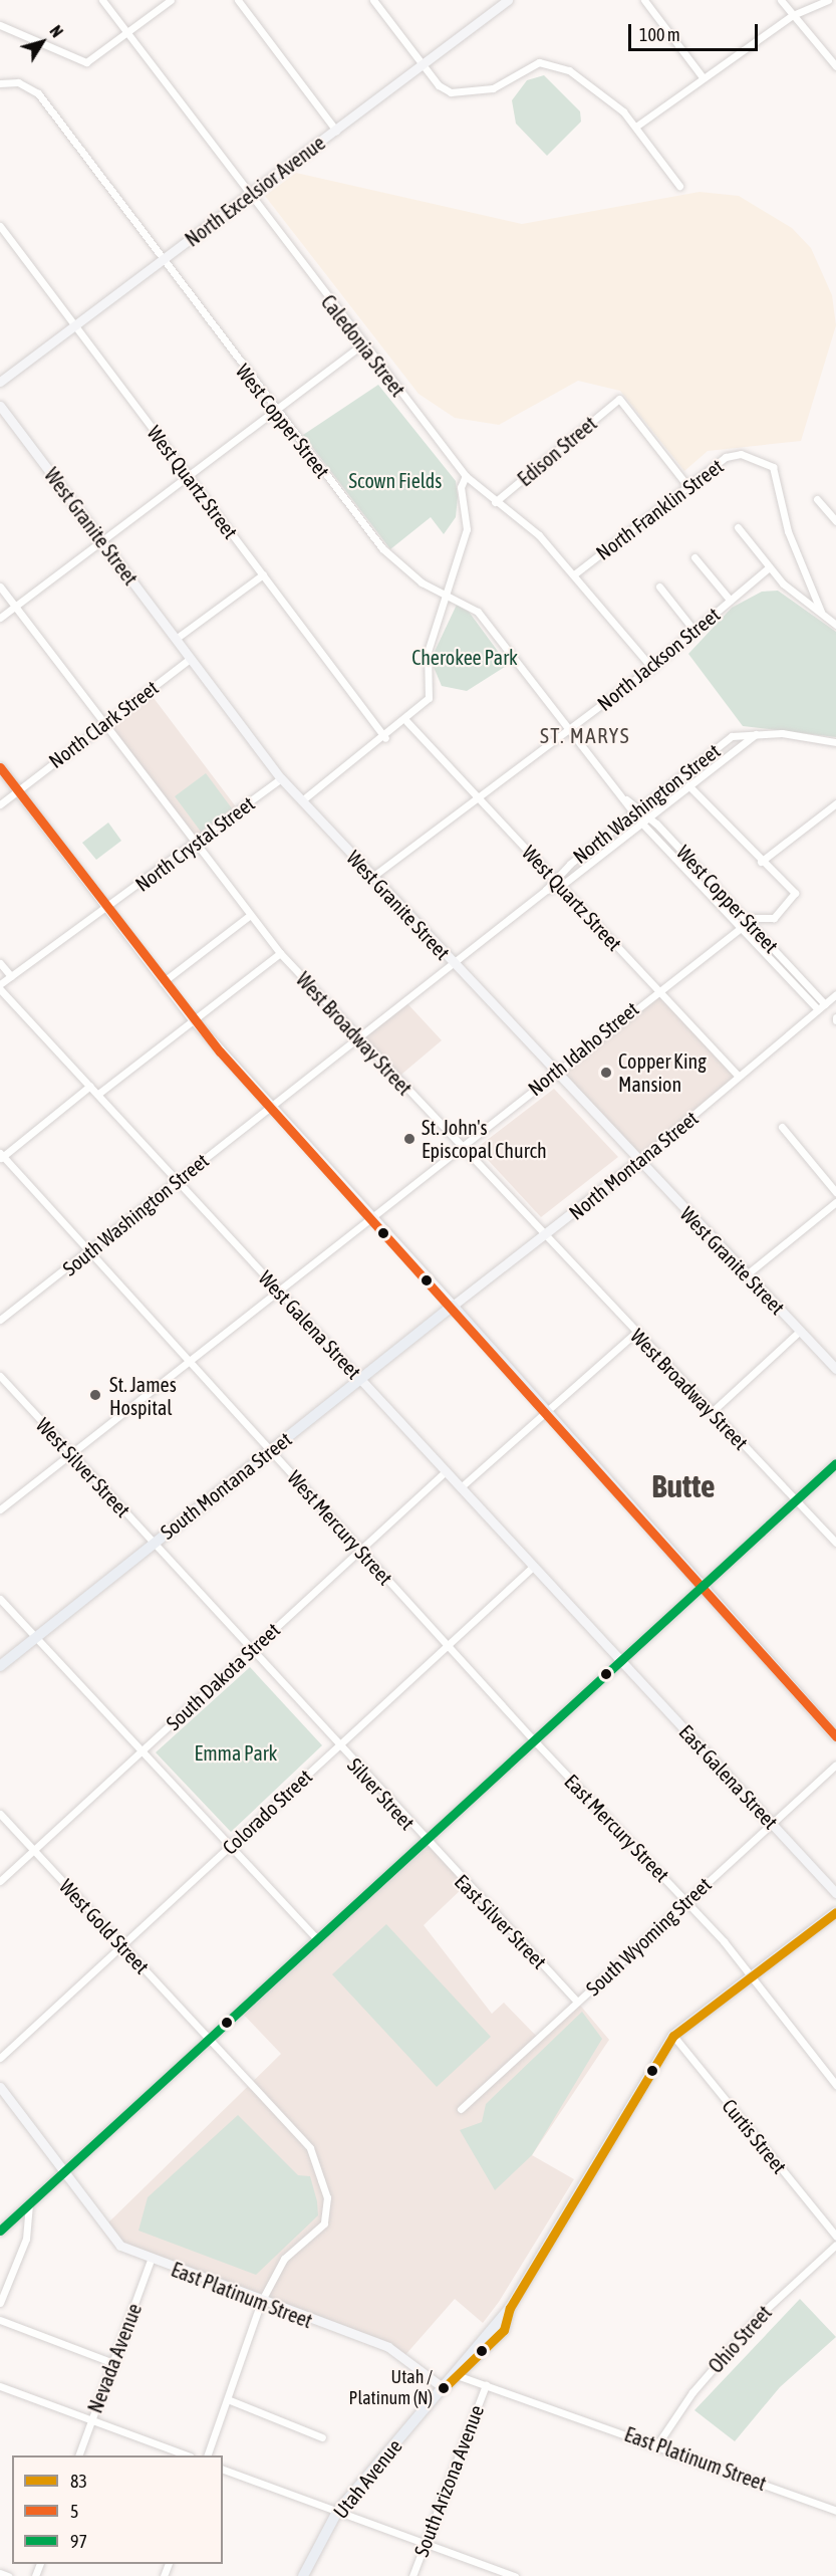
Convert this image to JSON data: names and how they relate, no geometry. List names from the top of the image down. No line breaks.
{"streets":{"main road":["South Montana Street","Utah Avenue"],"street":["North Excelsior Avenue","Caledonia Street","West Copper Street","Edison Street","West Quartz Street","North Franklin Street","West Granite Street","North Jackson Street","North Clark Street","North Washington Street","North Crystal Street","West Broadway Street","North Idaho Street","North Montana Street","South Washington Street","West Galena Street","West Silver Street","West Mercury Street","South Dakota Street","East Galena Street","Silver Street","Colorado Street","East Mercury Street","East Silver Street","West Gold Street","South Wyoming Street","Curtis Street","East Platinum Street","Ohio Street","Nevada Avenue","South Arizona Avenue"]},"crossings":[["North Excelsior Avenue","Caledonia Street"],["North Excelsior Avenue","West Copper Street"],["North Excelsior Avenue","West Quartz Street"],["Caledonia Street","Edison Street"],["Caledonia Street","North Franklin Street"],["Caledonia Street","North Jackson Street"],["West Copper Street","North Jackson Street"],["West Copper Street","North Washington Street"],["West Copper Street","North Idaho Street"],["West Copper Street","North Montana Street"],["Edison Street","North Franklin Street"],["West Quartz Street","North Jackson Street"],["West Quartz Street","North Washington Street"],["West Quartz Street","North Idaho Street"],["West Quartz Street","North Montana Street"],["West Granite Street","North Jackson Street"],["West Granite Street","North Clark Street"],["West Granite Street","North Washington Street"],["West Granite Street","North Crystal Street"],["West Granite Street","North Idaho Street"],["West Granite Street","North Montana Street"],["North Clark Street","West Broadway Street"],["North Washington Street","West Broadway Street"],["North Washington Street","South Washington Street"],["North Crystal Street","West Broadway Street"],["West Broadway Street","North Idaho Street"],["West Broadway Street","North Montana Street"],["North Idaho Street","West Galena Street"],["North Idaho Street","West Silver Street"],["North Idaho Street","West Mercury Street"],["North Montana Street","South Montana Street"],["South Washington Street","West Galena Street"],["South Washington Street","West Mercury Street"],["West Galena Street","South Montana Street"],["West Galena Street","South Dakota Street"],["West Galena Street","East Galena Street"],["West Galena Street","Colorado Street"],["West Silver Street","South Montana Street"],["West Silver Street","South Dakota Street"],["West Silver Street","Silver Street"],["West Silver Street","Colorado Street"],["South Montana Street","West Mercury Street"],["West Mercury Street","South Dakota Street"],["West Mercury Street","Colorado Street"],["West Mercury Street","East Mercury Street"],["South Dakota Street","West Gold Street"],["East Galena Street","South Wyoming Street"],["Silver Street","Colorado Street"],["Silver Street","East Silver Street"],["Colorado Street","West Gold Street"],["East Mercury Street","South Wyoming Street"],["East Silver Street","South Wyoming Street"],["West Gold Street","East Platinum Street"],["East Platinum Street","Ohio Street"],["East Platinum Street","Nevada Avenue"],["East Platinum Street","Utah Avenue"],["East Platinum Street","South Arizona Avenue"]],"districts":["ST. MARYS","Butte"],"parks":["Scown Fields","Cherokee Park","Emma Park"],"places":["Copper King Mansion","St. John's Episcopal Church","St. James Hospital","Utah / Platinum (N)"],"lines":["transit line 5","transit line 97","transit line 83"],"legend":["83","5","97"],"scale_bar":"100 m","north":"top right"}
